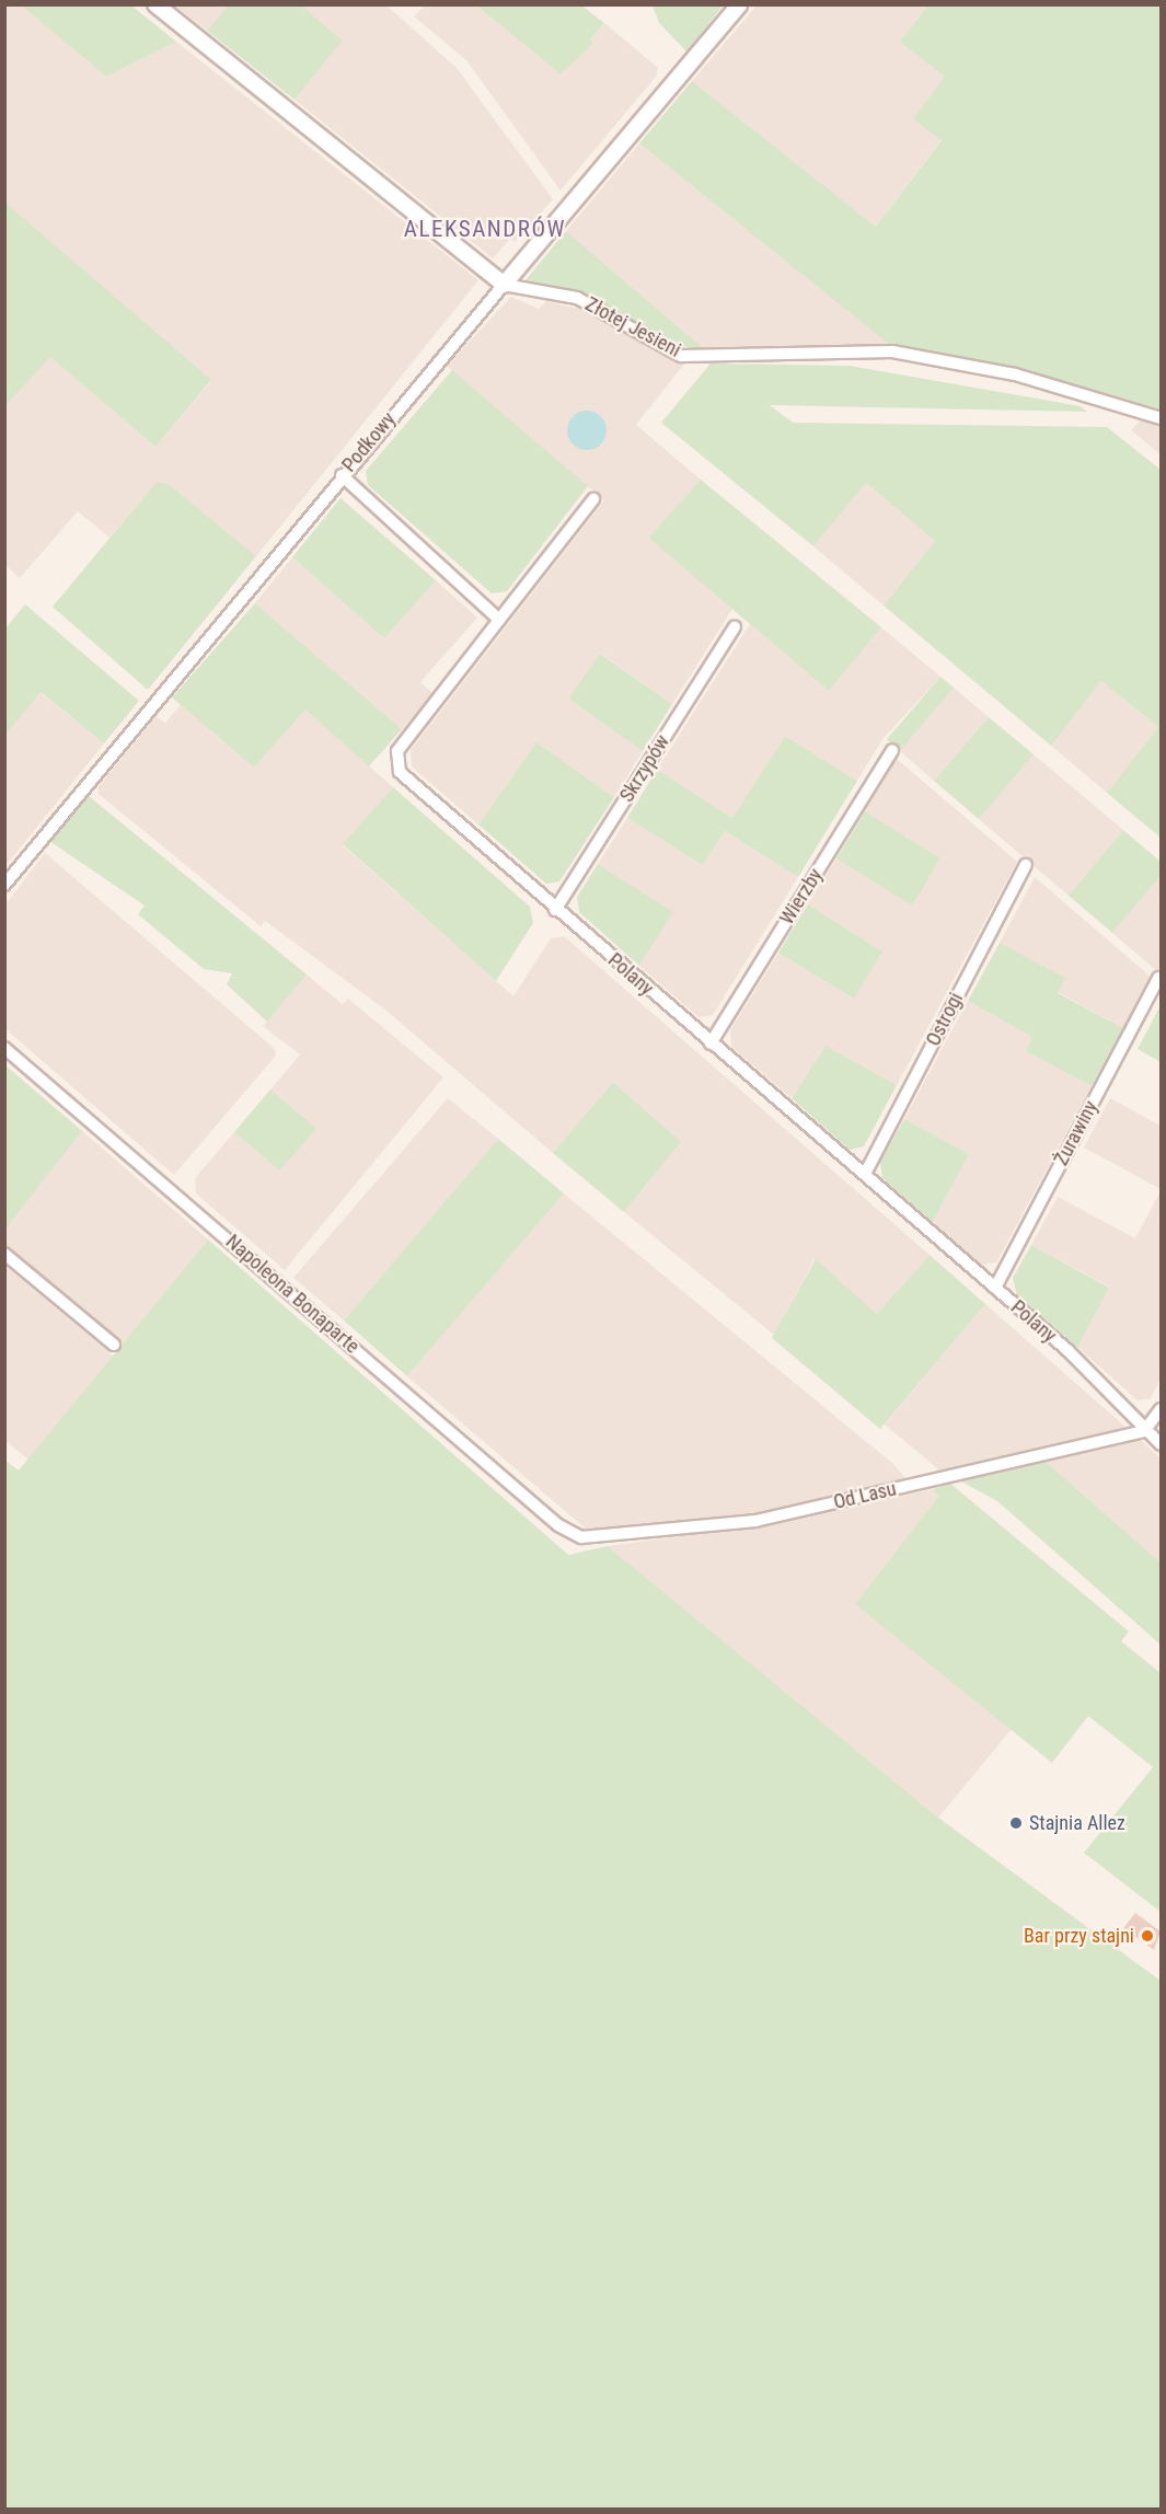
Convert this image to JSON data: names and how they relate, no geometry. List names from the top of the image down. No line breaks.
{"streets":{"street":["Złotej Jesieni","Podkowy","Skrzypów","Wierzby","Polany","Ostrogi","Żurawiny","Napoleona Bonaparte","Od Lasu"]},"crossings":[["Złotej Jesieni","Podkowy"],["Skrzypów","Polany"],["Wierzby","Polany"],["Polany","Ostrogi"],["Polany","Żurawiny"],["Polany","Od Lasu"],["Napoleona Bonaparte","Od Lasu"]],"districts":["ALEKSANDRÓW"],"places":["Stajnia Allez","Bar przy stajni"]}
